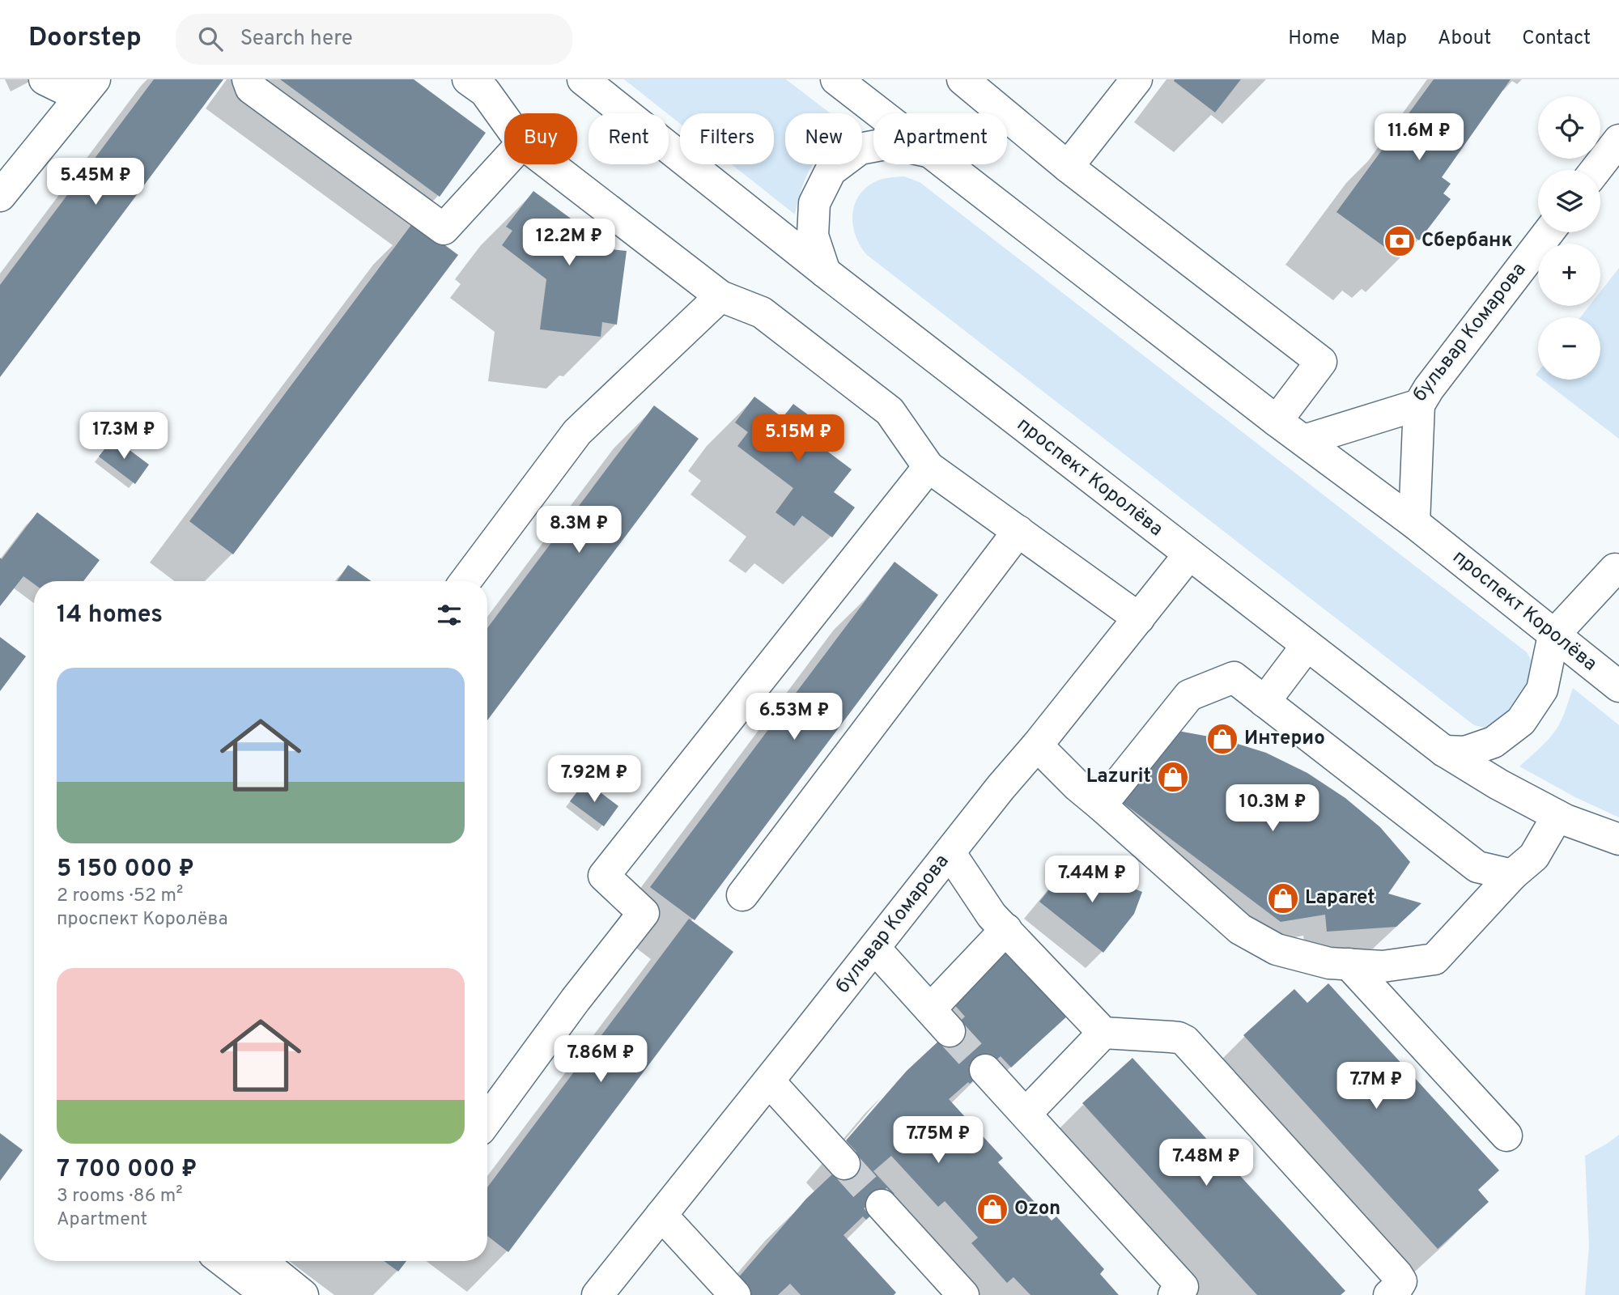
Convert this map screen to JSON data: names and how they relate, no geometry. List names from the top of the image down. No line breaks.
{"streets":{"main road":["бульвар Комарова","проспект Королёва"]},"crossings":[["бульвар Комарова","проспект Королёва"]],"places":{"bank":["Сбербанк"],"shop":["Интерио","Lazurit","Laparet","Ozon"]},"page":{"header":"Doorstep","search":"Search here","nav":["Home","Map","About","Contact"],"map_buttons":["+","−"],"price":["11.6M ₽","5.45M ₽","12.2M ₽","17.3M ₽","5.15M ₽","8.3M ₽","6.53M ₽","7.92M ₽","10.3M ₽","7.44M ₽","7.86M ₽","7.7M ₽","7.75M ₽","7.48M ₽"],"chip":["Buy","Rent","Filters","New","Apartment"],"heading":"14 homes","list":[{"name":"5 150 000 ₽","note":"2 rooms · 52 m² · проспект Королёва"},{"name":"7 700 000 ₽","note":"3 rooms · 86 m² · Apartment"}]}}
